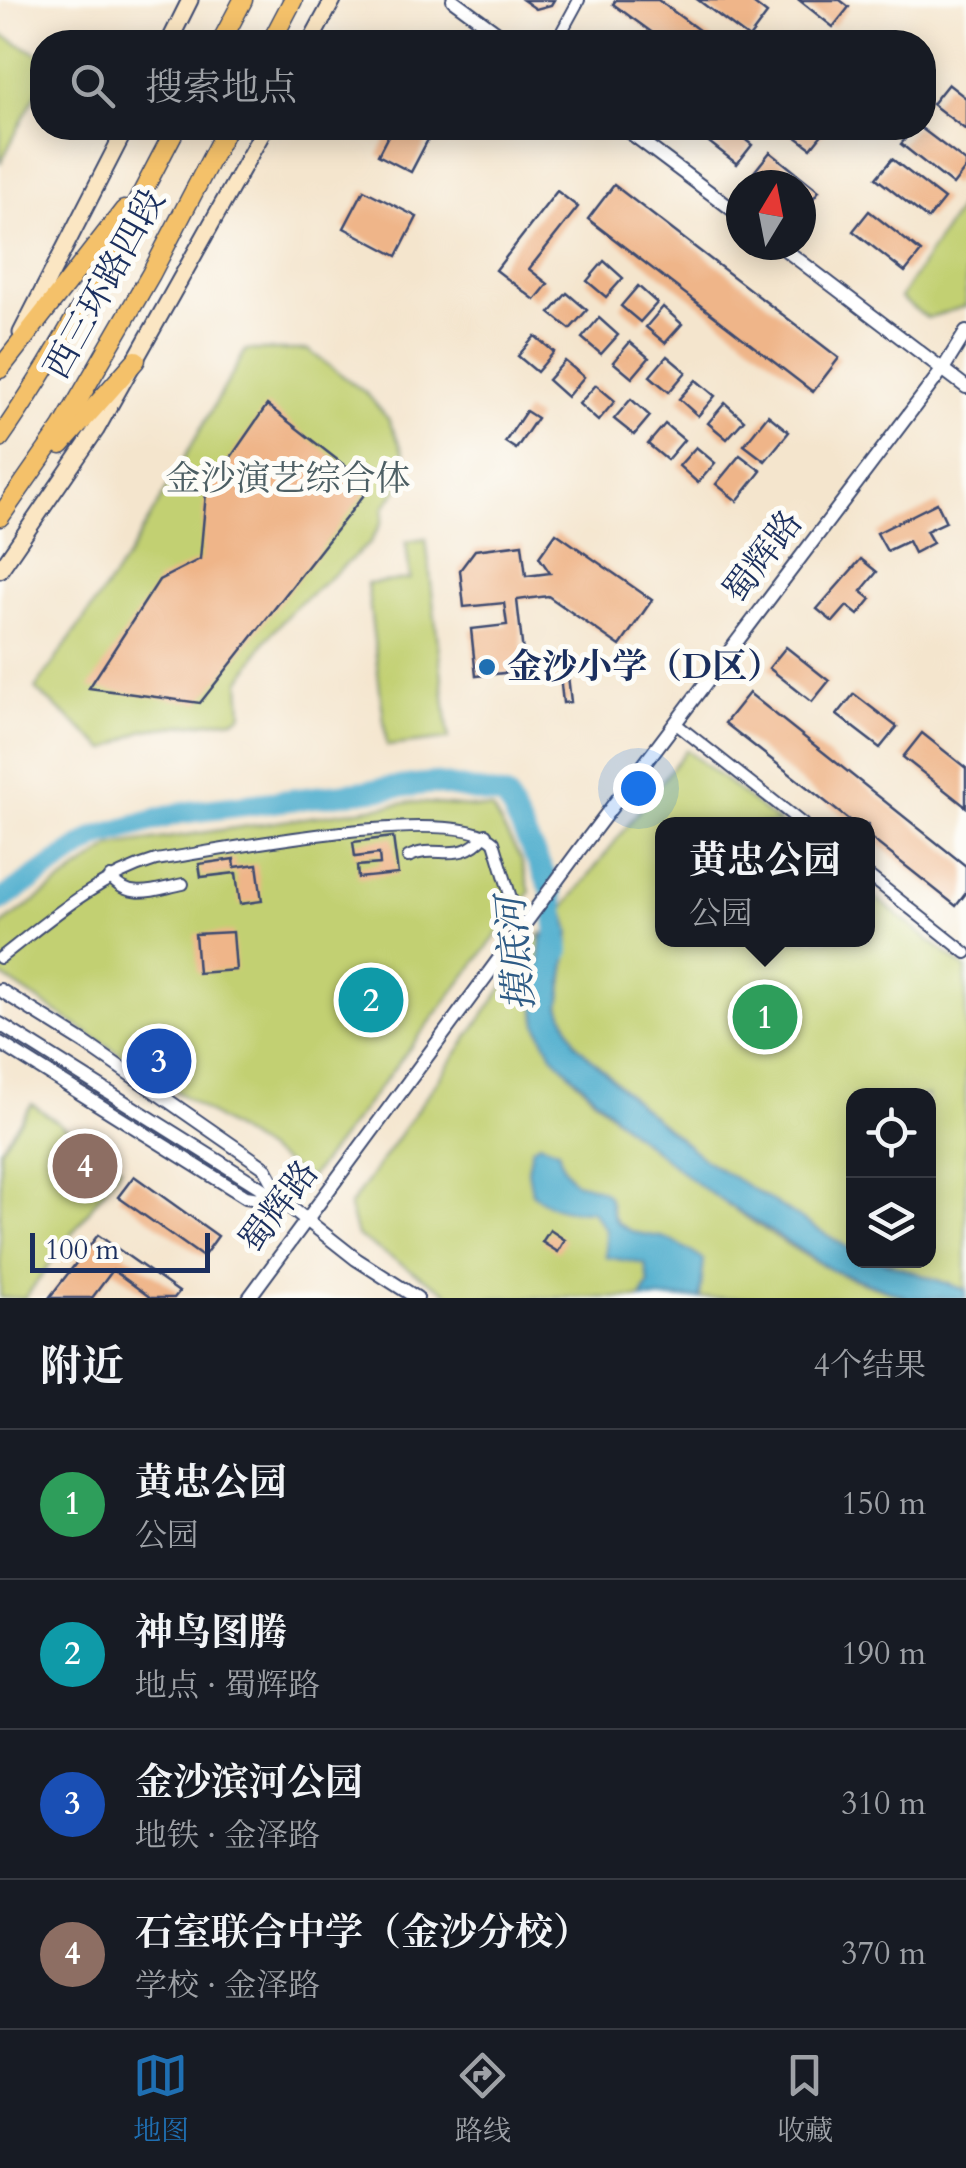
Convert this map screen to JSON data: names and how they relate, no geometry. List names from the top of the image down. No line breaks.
{"streets":{"highway":["西三环路四段"],"street":["蜀辉路"]},"water":["摸底河"],"parks":["金沙演艺综合体"],"places":["金沙小学（D区）"],"scale_bar":"100 m","north":"top","page":{"search":"搜索地点","popup":["黄忠公园","公园"],"pins":["2","1","3","4"],"scale":"100 m","heading":["附近","4个结果"],"list":[{"mark":"1","name":"黄忠公园","note":"公园","value":"150 m"},{"mark":"2","name":"神鸟图腾","note":"地点 · 蜀辉路","value":"190 m"},{"mark":"3","name":"金沙滨河公园","note":"地铁 · 金泽路","value":"310 m"},{"mark":"4","name":"石室联合中学（金沙分校）","note":"学校 · 金泽路","value":"370 m"}],"nav":["地图","路线","收藏"]}}
